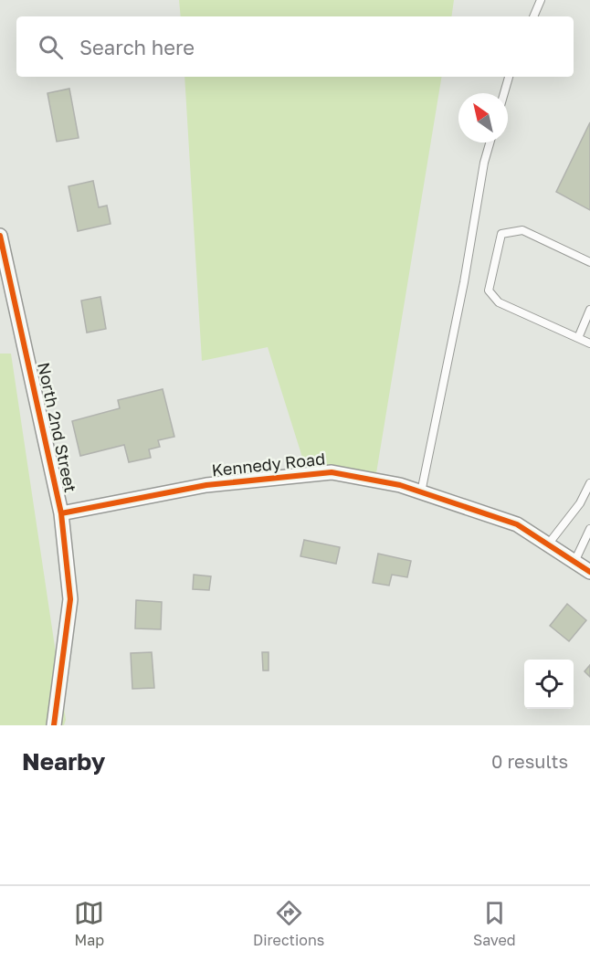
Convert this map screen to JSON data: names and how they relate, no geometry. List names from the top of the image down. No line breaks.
{"streets":{"street":["North 2nd Street","Kennedy Road"]},"crossings":[["North 2nd Street","Kennedy Road"]],"north":"top left","page":{"search":"Search here","heading":["Nearby","0 results"],"nav":["Map","Directions","Saved"]}}
